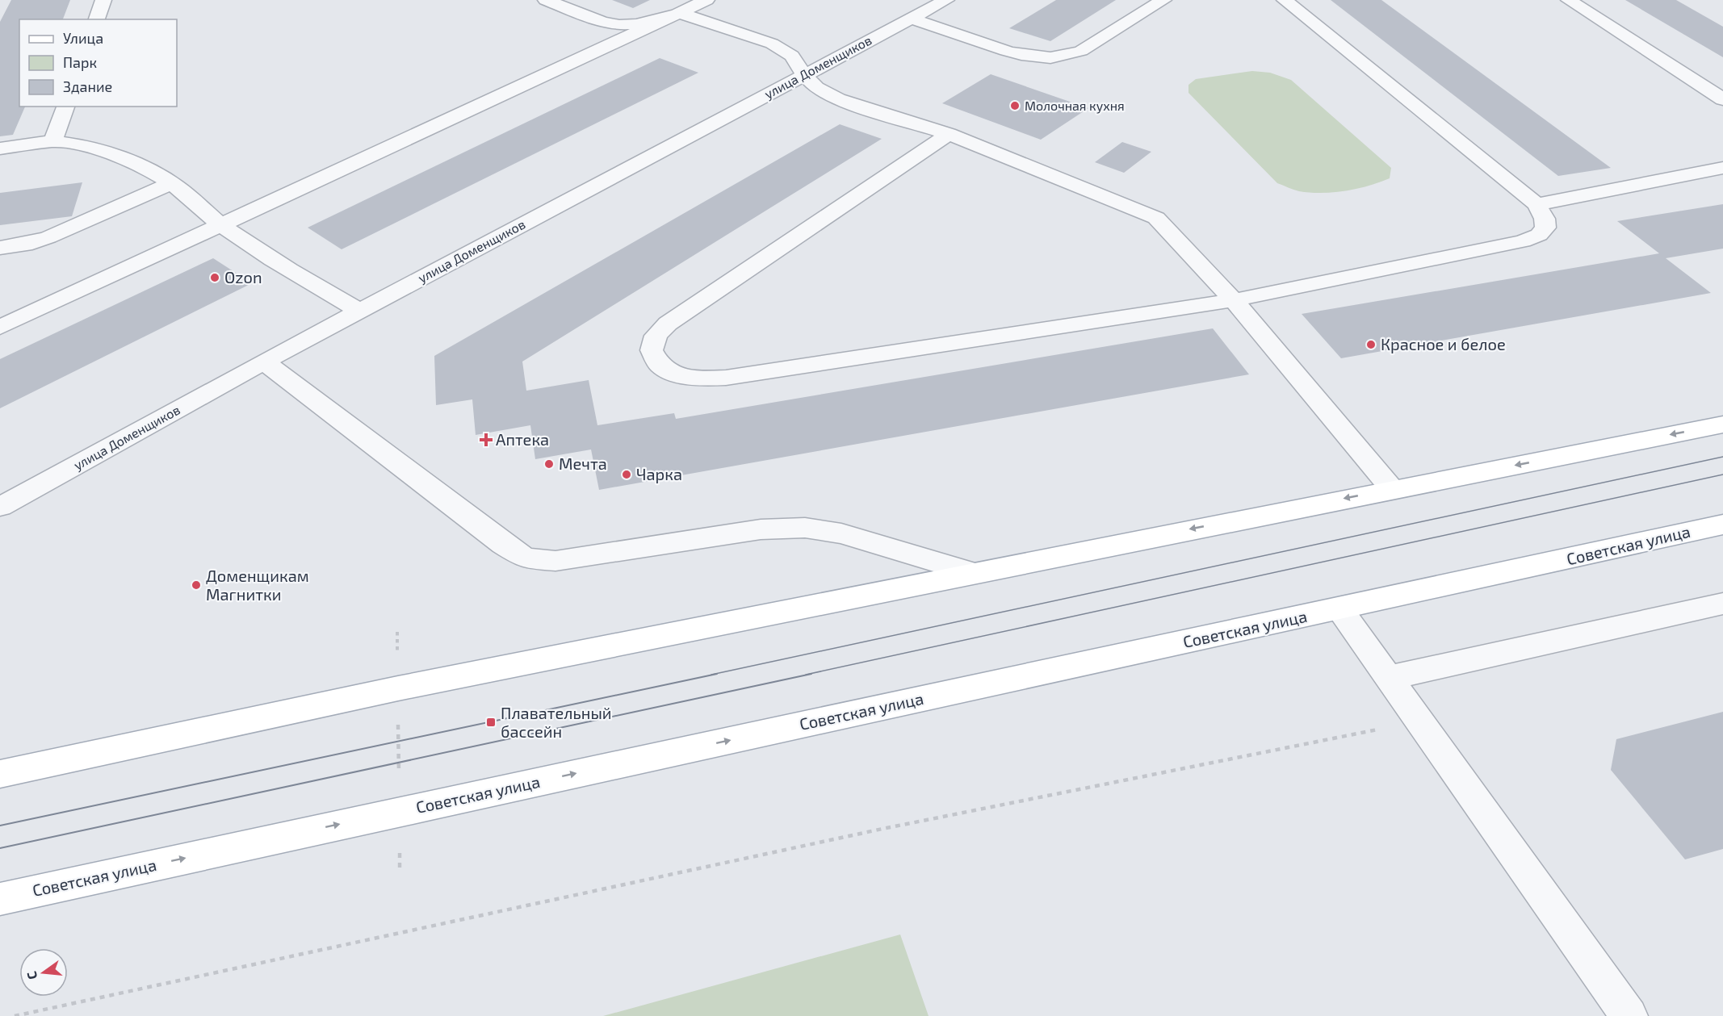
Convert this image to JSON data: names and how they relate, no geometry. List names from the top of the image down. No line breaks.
{"streets":{"main road":["Советская улица"],"street":["улица Доменщиков"]},"places":{"other":["Молочная кухня","Ozon","Красное и белое","Мечта","Чарка","Доменщикам Магнитки"],"health":["Аптека"],"transit":["Плавательный бассейн"]},"legend":["Улица","Парк","Здание"],"north":"left"}
